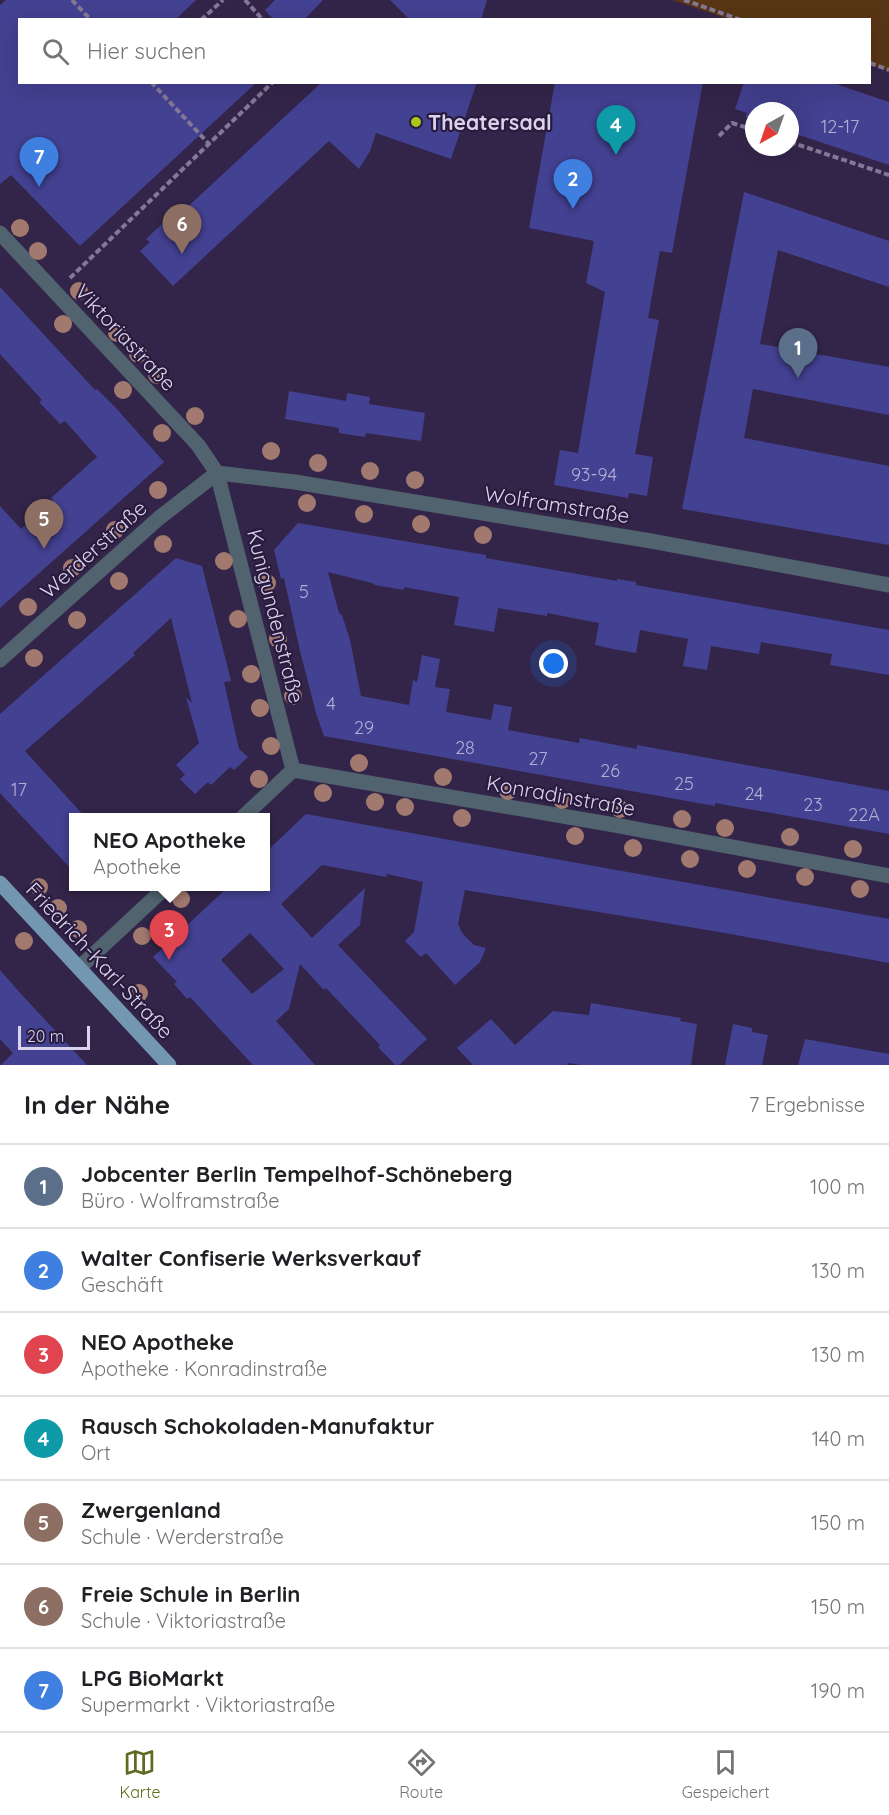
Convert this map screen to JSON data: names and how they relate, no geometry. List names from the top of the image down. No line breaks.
{"streets":{"main road":["Friedrich-Karl-Straße"],"street":["Viktoriastraße","Wolframstraße","Werderstraße","Kunigundenstraße","Konradinstraße"]},"crossings":[["Viktoriastraße","Wolframstraße"],["Viktoriastraße","Werderstraße"],["Viktoriastraße","Kunigundenstraße"],["Wolframstraße","Werderstraße"],["Wolframstraße","Kunigundenstraße"],["Werderstraße","Kunigundenstraße"],["Kunigundenstraße","Konradinstraße"]],"places":["Theatersaal"],"house_numbers":["12-17","93-94","5","4","29","28","27","26","25","17","24","23","22A"],"scale_bar":"20 m","north":"bottom left","page":{"search":"Hier suchen","pins":["4","7","2","6","1","5","3"],"popup":["NEO Apotheke","Apotheke"],"scale":"20 m","heading":["In der Nähe","7 Ergebnisse"],"list":[{"mark":"1","name":"Jobcenter Berlin Tempelhof-Schöneberg","note":"Büro · Wolframstraße","value":"100 m"},{"mark":"2","name":"Walter Confiserie Werksverkauf","note":"Geschäft","value":"130 m"},{"mark":"3","name":"NEO Apotheke","note":"Apotheke · Konradinstraße","value":"130 m"},{"mark":"4","name":"Rausch Schokoladen-Manufaktur","note":"Ort","value":"140 m"},{"mark":"5","name":"Zwergenland","note":"Schule · Werderstraße","value":"150 m"},{"mark":"6","name":"Freie Schule in Berlin","note":"Schule · Viktoriastraße","value":"150 m"},{"mark":"7","name":"LPG BioMarkt","note":"Supermarkt · Viktoriastraße","value":"190 m"}],"nav":["Karte","Route","Gespeichert"]}}
